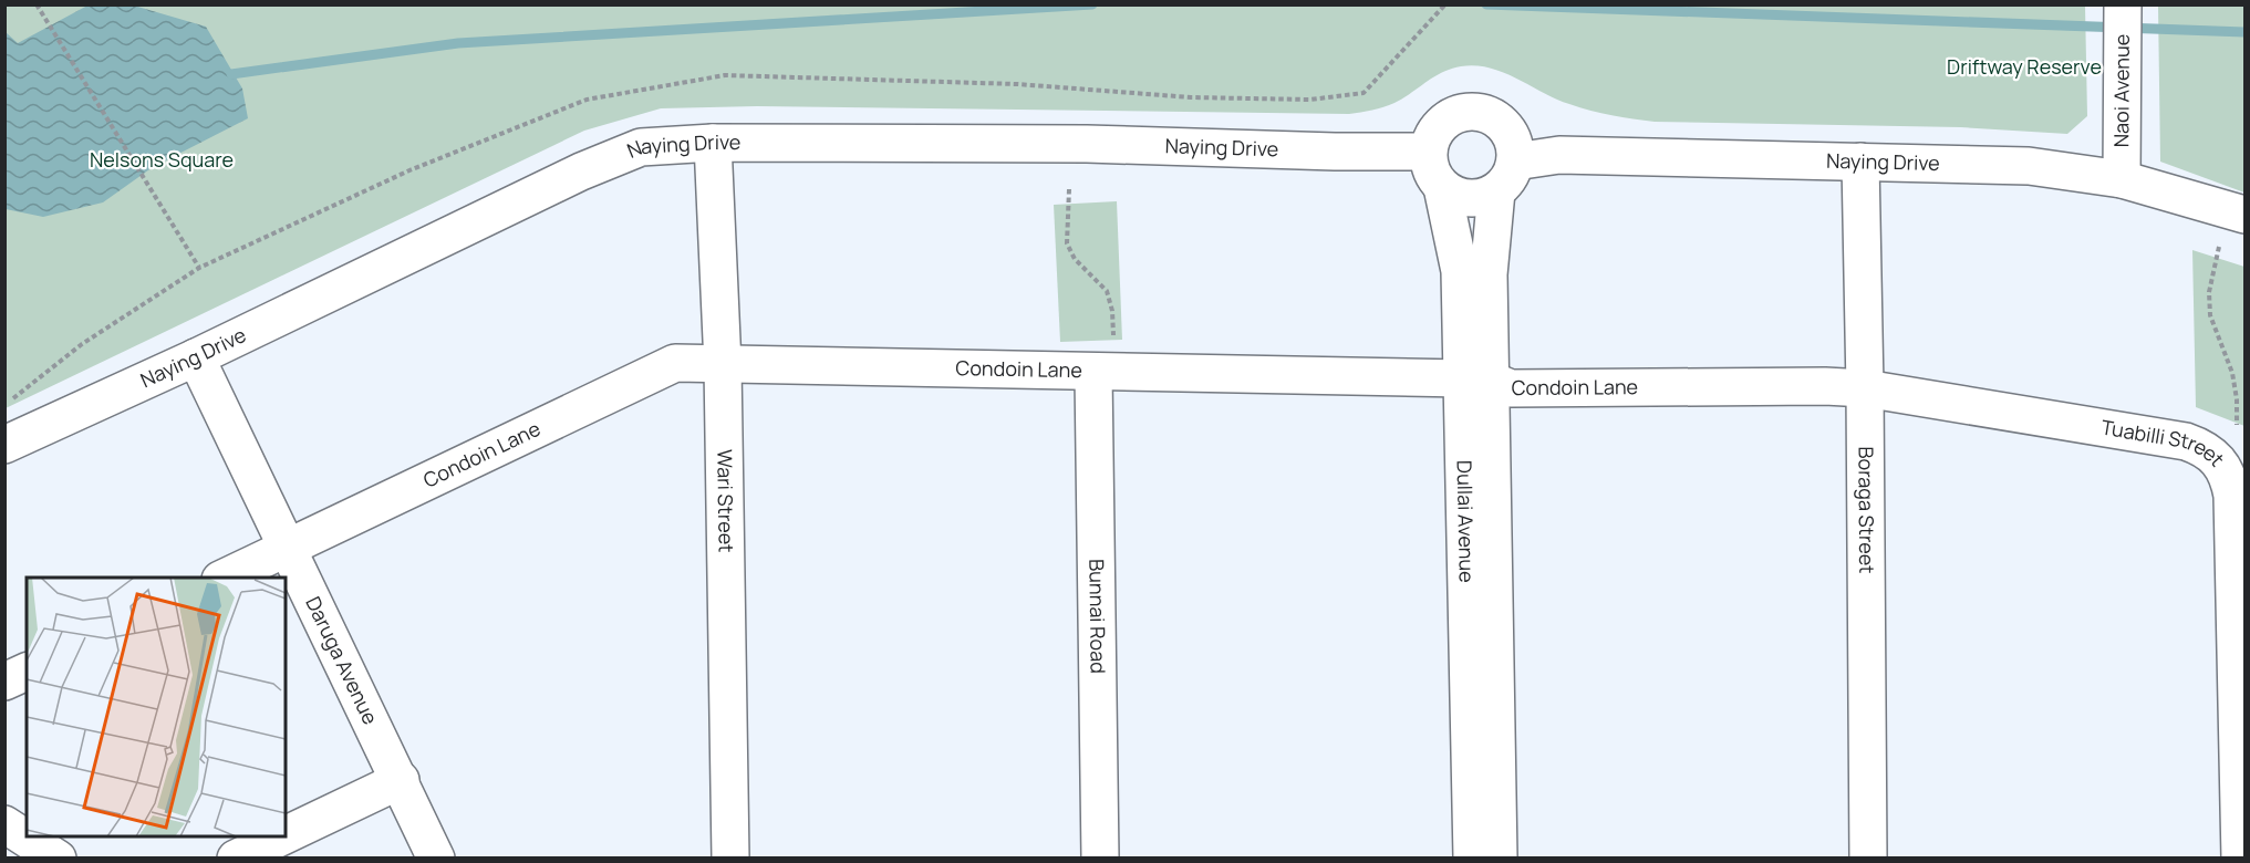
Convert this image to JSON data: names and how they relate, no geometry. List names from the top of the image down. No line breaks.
{"streets":{"street":["Naoi Avenue","Naying Drive","Condoin Lane","Tuabilli Street","Wari Street","Boraga Street","Dullai Avenue","Bunnai Road","Daruga Avenue"]},"crossings":[["Naoi Avenue","Naying Drive"],["Naying Drive","Wari Street"],["Naying Drive","Boraga Street"],["Naying Drive","Dullai Avenue"],["Naying Drive","Daruga Avenue"],["Condoin Lane","Tuabilli Street"],["Condoin Lane","Wari Street"],["Condoin Lane","Boraga Street"],["Condoin Lane","Dullai Avenue"],["Condoin Lane","Bunnai Road"],["Condoin Lane","Daruga Avenue"],["Tuabilli Street","Boraga Street"]],"parks":["Driftway Reserve","Nelsons Square"]}
